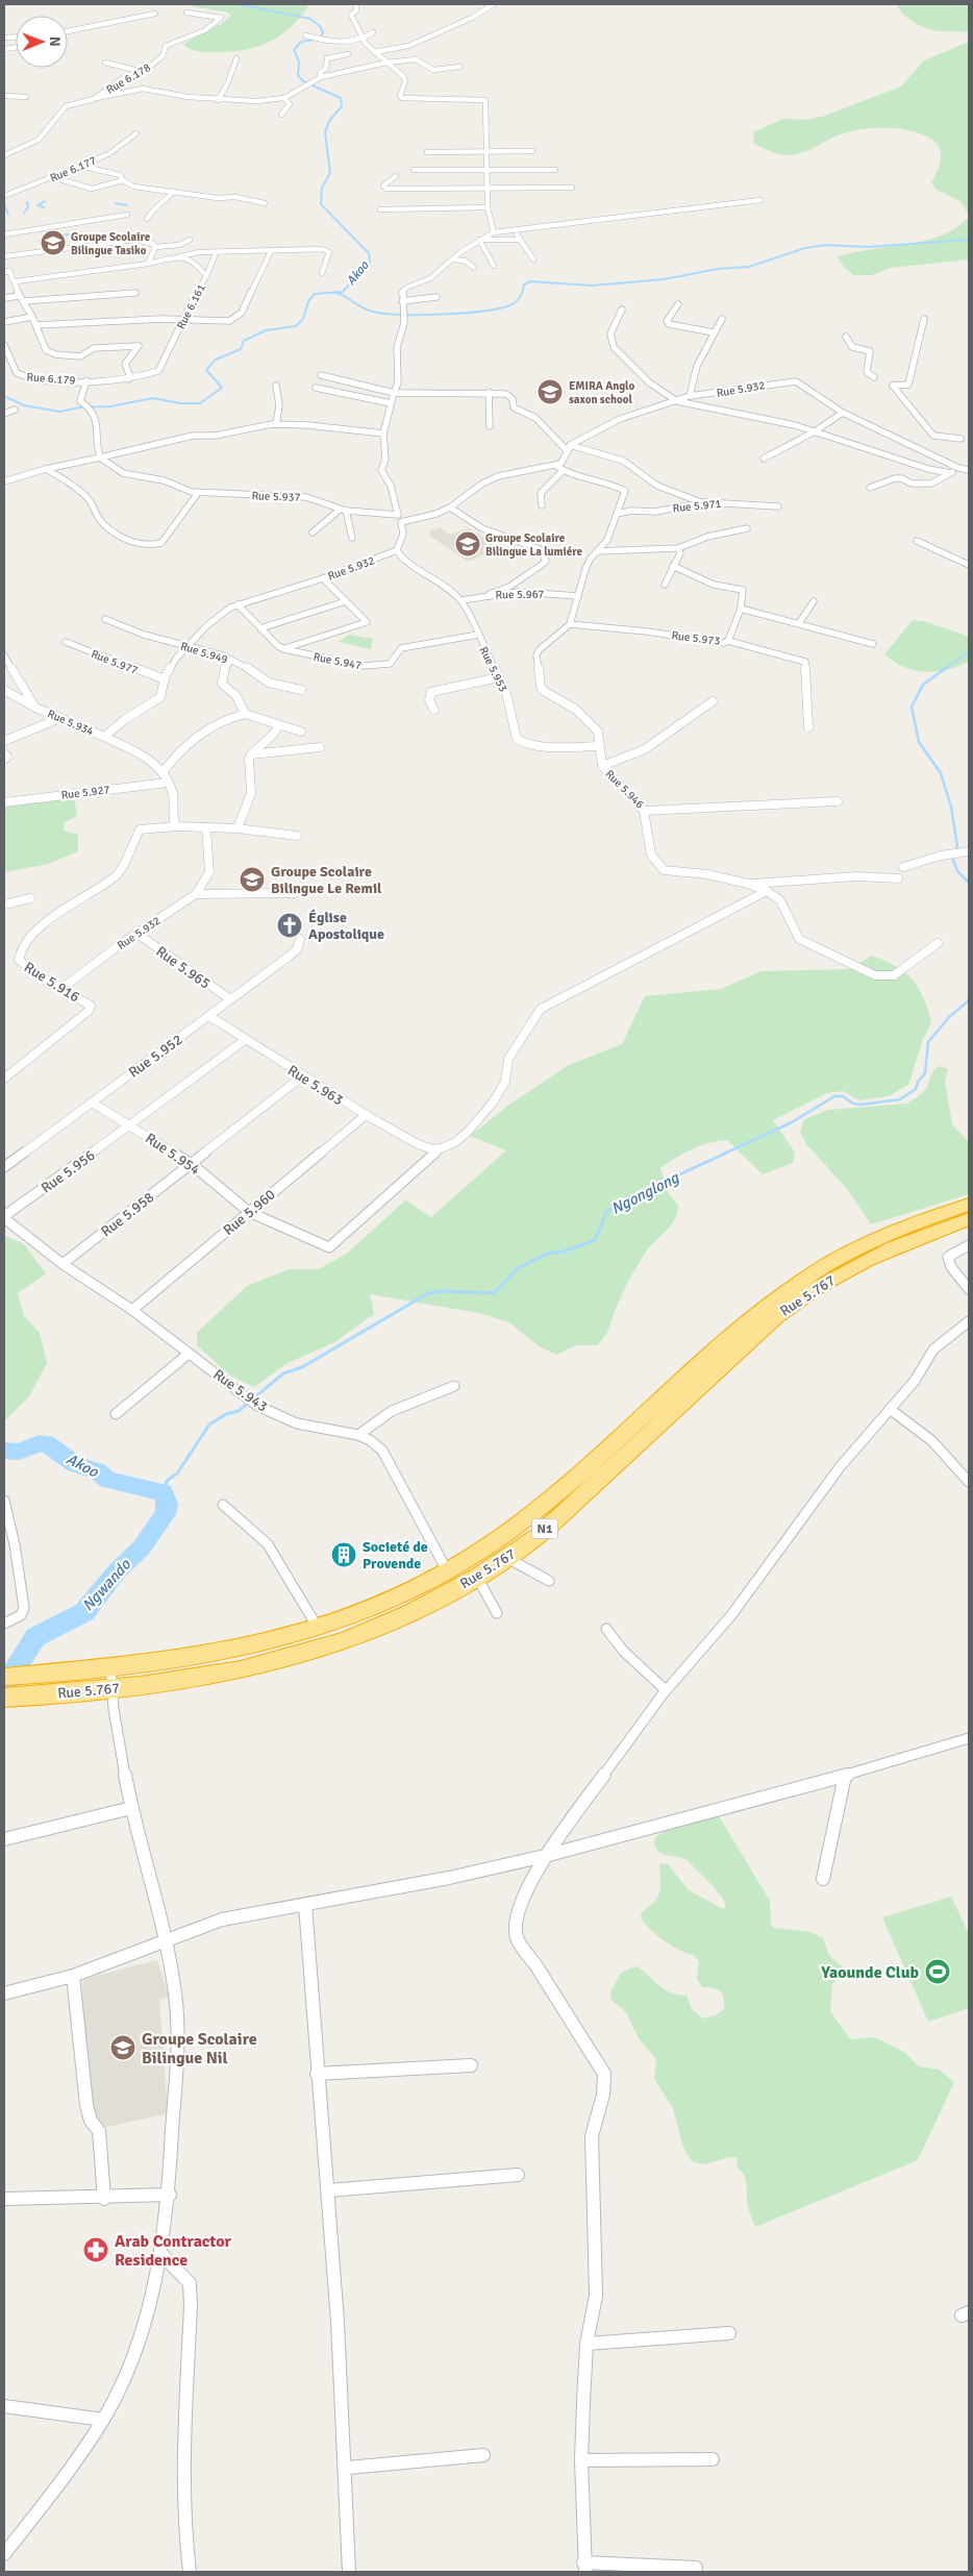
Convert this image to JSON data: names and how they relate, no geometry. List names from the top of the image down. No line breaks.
{"streets":{"highway":["Rue 5.767","N1"],"street":["Rue 6.178","Rue 6.177","Rue 6.161","Rue 6.179","Rue 5.932","Rue 5.937","Rue 5.971","Rue 5.967","Rue 5.973","Rue 5.949","Rue 5.947","Rue 5.977","Rue 5.953","Rue 5.934","Rue 5.946","Rue 5.927","Rue 5.965","Rue 5.916","Rue 5.952","Rue 5.963","Rue 5.954","Rue 5.956","Rue 5.960","Rue 5.958","Rue 5.943"]},"crossings":[["Rue 5.932","Rue 5.949"],["Rue 5.932","Rue 5.947"],["Rue 5.932","Rue 5.977"],["Rue 5.932","Rue 5.953"],["Rue 5.932","Rue 5.934"],["Rue 5.932","Rue 5.965"],["Rue 5.932","Rue 5.916"],["Rue 5.967","Rue 5.953"],["Rue 5.973","Rue 5.946"],["Rue 5.947","Rue 5.953"],["Rue 5.953","Rue 5.946"],["Rue 5.965","Rue 5.952"],["Rue 5.952","Rue 5.963"],["Rue 5.952","Rue 5.954"],["Rue 5.963","Rue 5.954"],["Rue 5.963","Rue 5.956"],["Rue 5.963","Rue 5.960"],["Rue 5.963","Rue 5.958"],["Rue 5.954","Rue 5.956"],["Rue 5.954","Rue 5.960"],["Rue 5.954","Rue 5.958"],["Rue 5.956","Rue 5.943"],["Rue 5.960","Rue 5.943"],["Rue 5.958","Rue 5.943"]],"water":["Akoo","Ngonglong","Ngwando"],"places":{"school or university":["Groupe Scolaire Bilingue Tasiko","EMIRA Anglo saxon school","Groupe Scolaire Bilingue La lumiére","Groupe Scolaire Bilingue Le Remil","Groupe Scolaire Bilingue Nil"],"church":["Église Apostolique"],"building":["Societé de Provende"],"sports":["Yaounde Club"],"pharmacy":["Arab Contractor Residence"]},"north":"right"}
